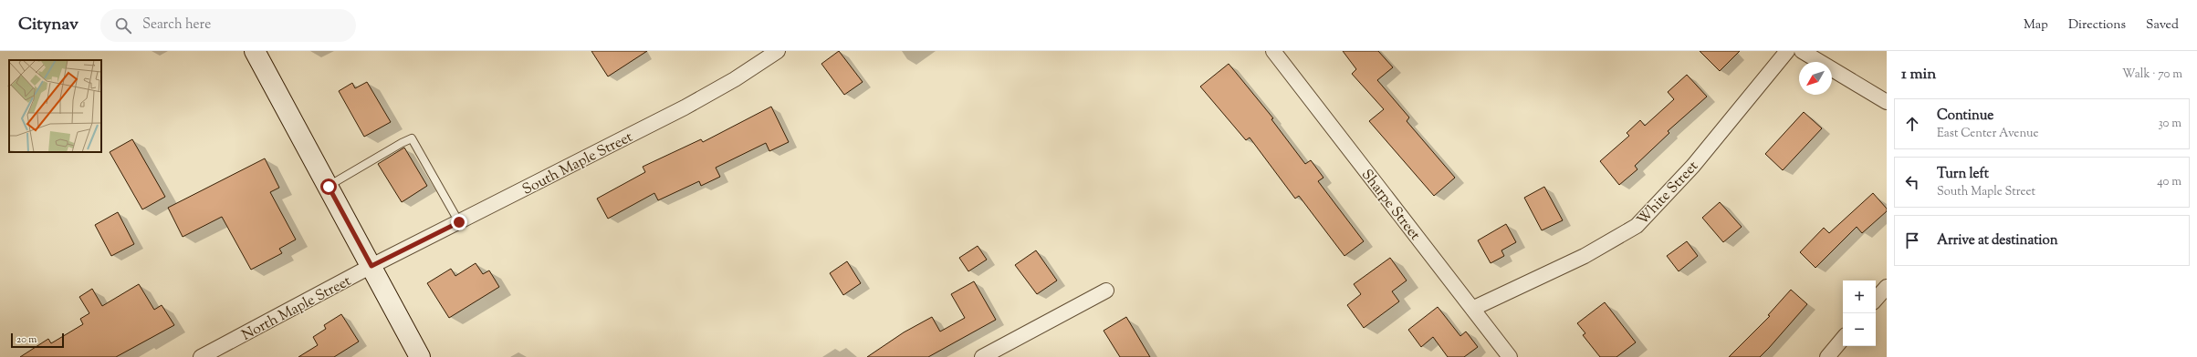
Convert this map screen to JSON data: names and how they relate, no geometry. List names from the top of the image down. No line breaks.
{"streets":{"street":["South Maple Street","White Street","Sharpe Street","North Maple Street"]},"crossings":[["South Maple Street","North Maple Street"],["White Street","Sharpe Street"]],"scale_bar":"20 m","north":"bottom left","page":{"header":"Citynav","search":"Search here","nav":["Map","Directions","Saved"],"heading":["1 min","Walk · 70 m"],"list":[["Continue","East Center Avenue","30 m"],["Turn left","South Maple Street","40 m"],"Arrive at destination"],"map_buttons":["+","−"],"scale":"20 m"}}
